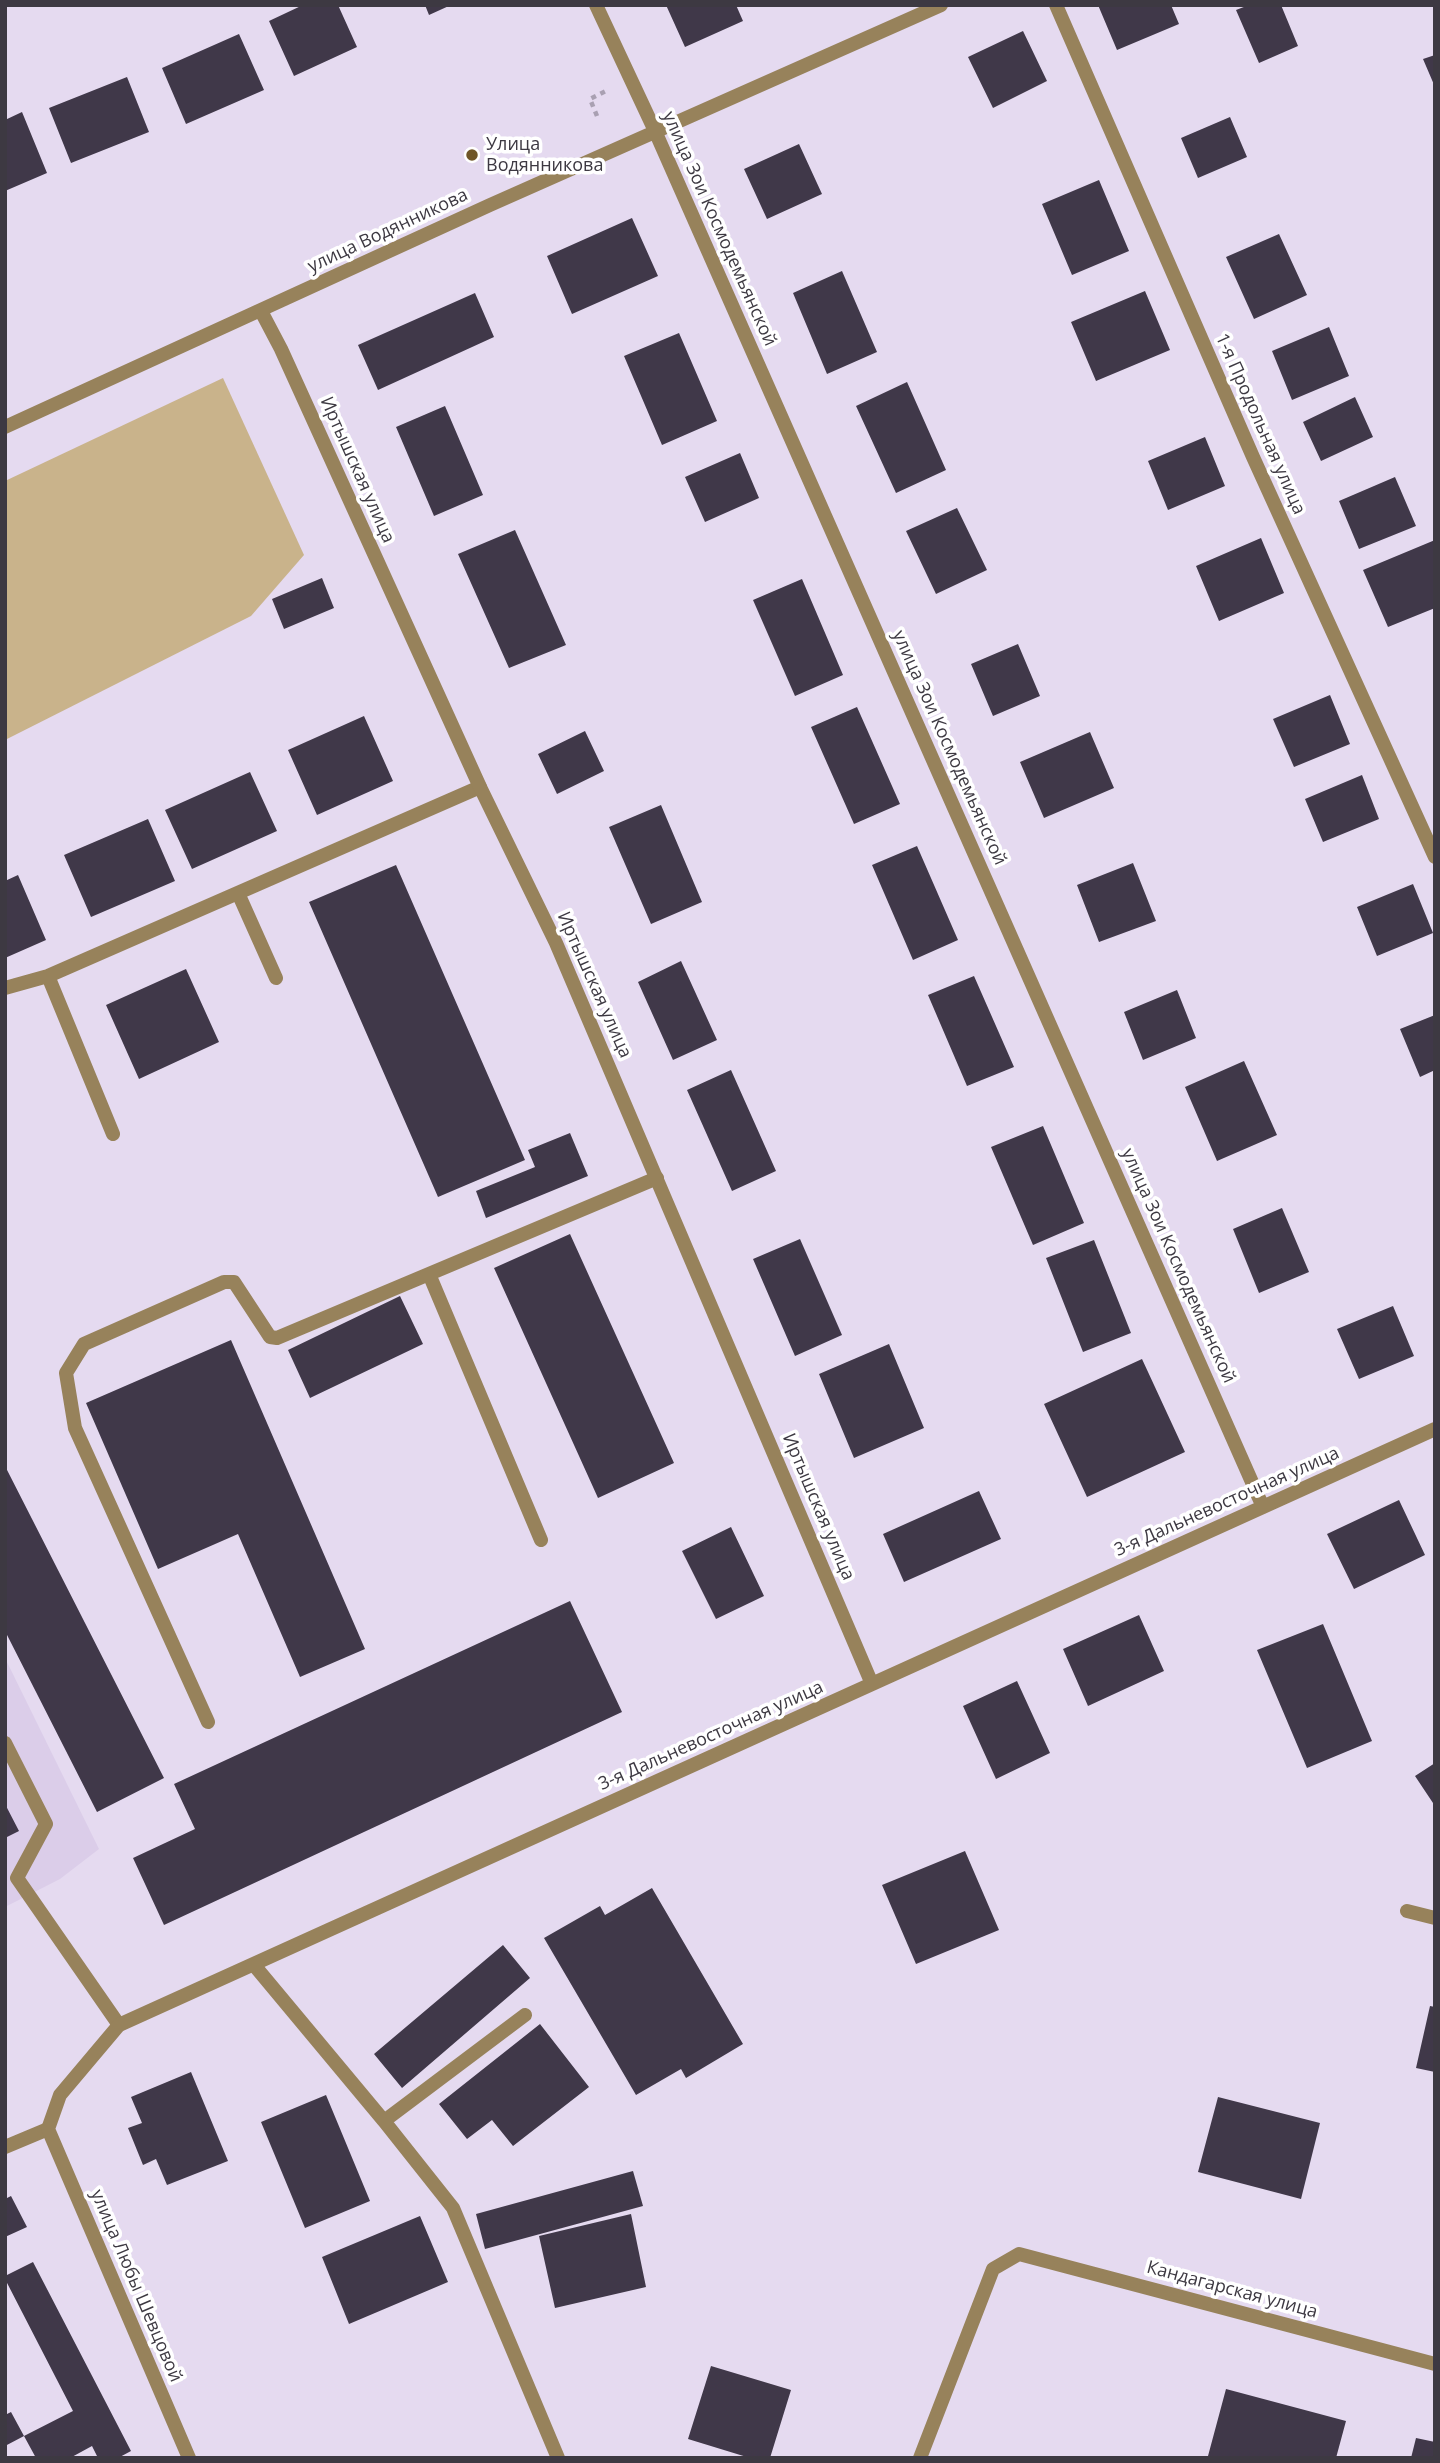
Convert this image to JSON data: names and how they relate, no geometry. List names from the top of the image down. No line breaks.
{"streets":{"street":["улица Зои Космодемьянской","улица Водянникова","1-я Продольная улица","Иртышская улица","3-я Дальневосточная улица","улица Любы Шевцовой","Кандагарская улица"]},"crossings":[["улица Зои Космодемьянской","улица Водянникова"],["улица Зои Космодемьянской","3-я Дальневосточная улица"],["улица Водянникова","Иртышская улица"],["Иртышская улица","3-я Дальневосточная улица"],["3-я Дальневосточная улица","улица Любы Шевцовой"]],"places":["Улица Водянникова"]}
